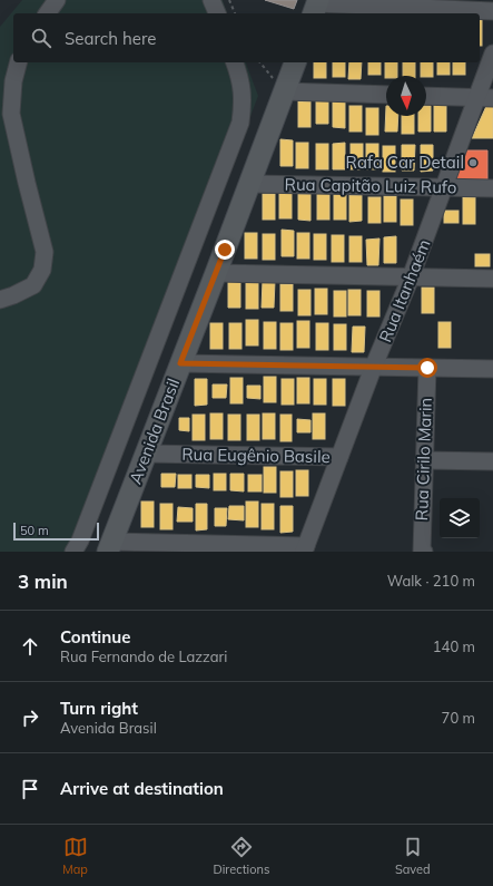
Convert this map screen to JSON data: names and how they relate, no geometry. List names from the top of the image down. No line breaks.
{"streets":{"main road":["Avenida Brasil"],"street":["Rua Capitão Luiz Rufo","Rua Itanhaém","Rua Eugênio Basile","Rua Cirilo Marin"]},"crossings":[["Rua Capitão Luiz Rufo","Rua Itanhaém"],["Rua Capitão Luiz Rufo","Avenida Brasil"],["Rua Itanhaém","Rua Eugênio Basile"],["Avenida Brasil","Rua Eugênio Basile"]],"places":["Rafa Car Detail"],"scale_bar":"50 m","north":"bottom","page":{"search":"Search here","scale":"50 m","heading":["3 min","Walk · 210 m"],"list":[["Continue","Rua Fernando de Lazzari","140 m"],["Turn right","Avenida Brasil","70 m"],"Arrive at destination"],"nav":["Map","Directions","Saved"]}}
